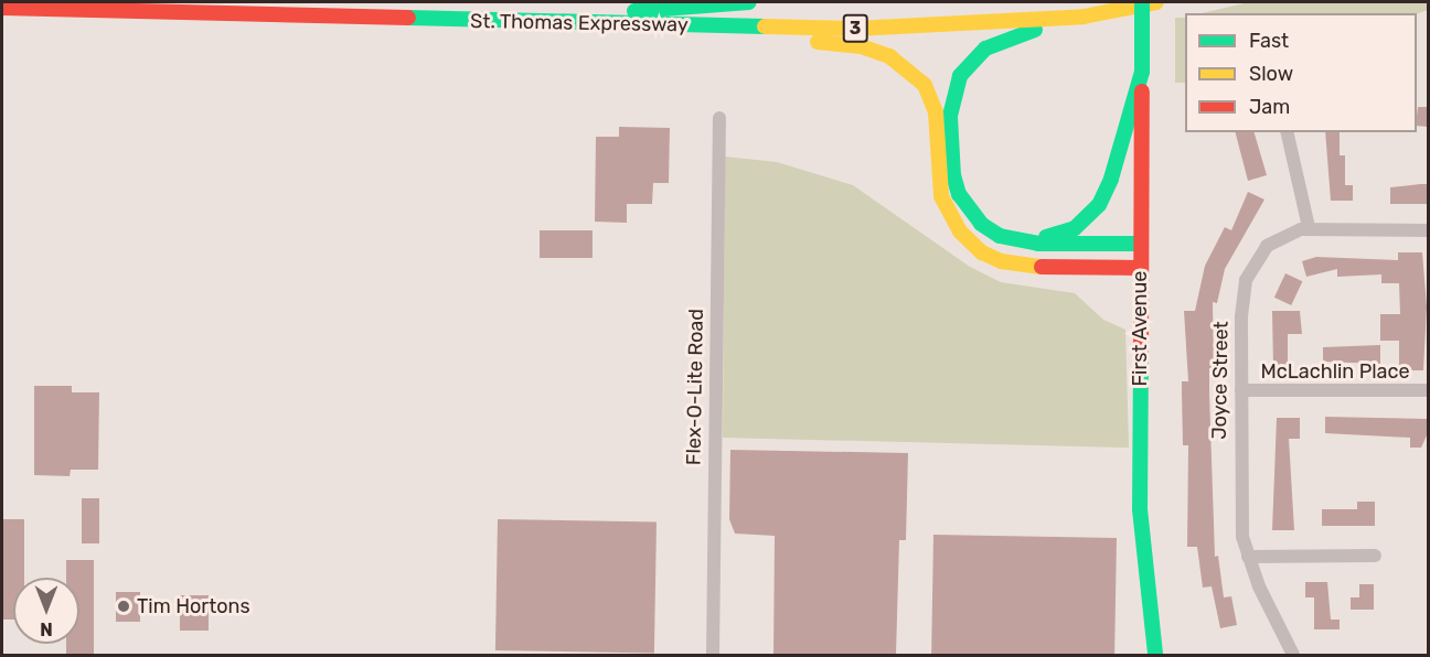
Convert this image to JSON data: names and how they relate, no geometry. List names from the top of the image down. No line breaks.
{"streets":{"main road":["St. Thomas Expressway","3","First Avenue"],"street":["McLachlin Place","Joyce Street","Flex-O-Lite Road"]},"crossings":[["McLachlin Place","Joyce Street"]],"places":["Tim Hortons"],"legend":["Fast","Slow","Jam"],"north":"bottom"}
